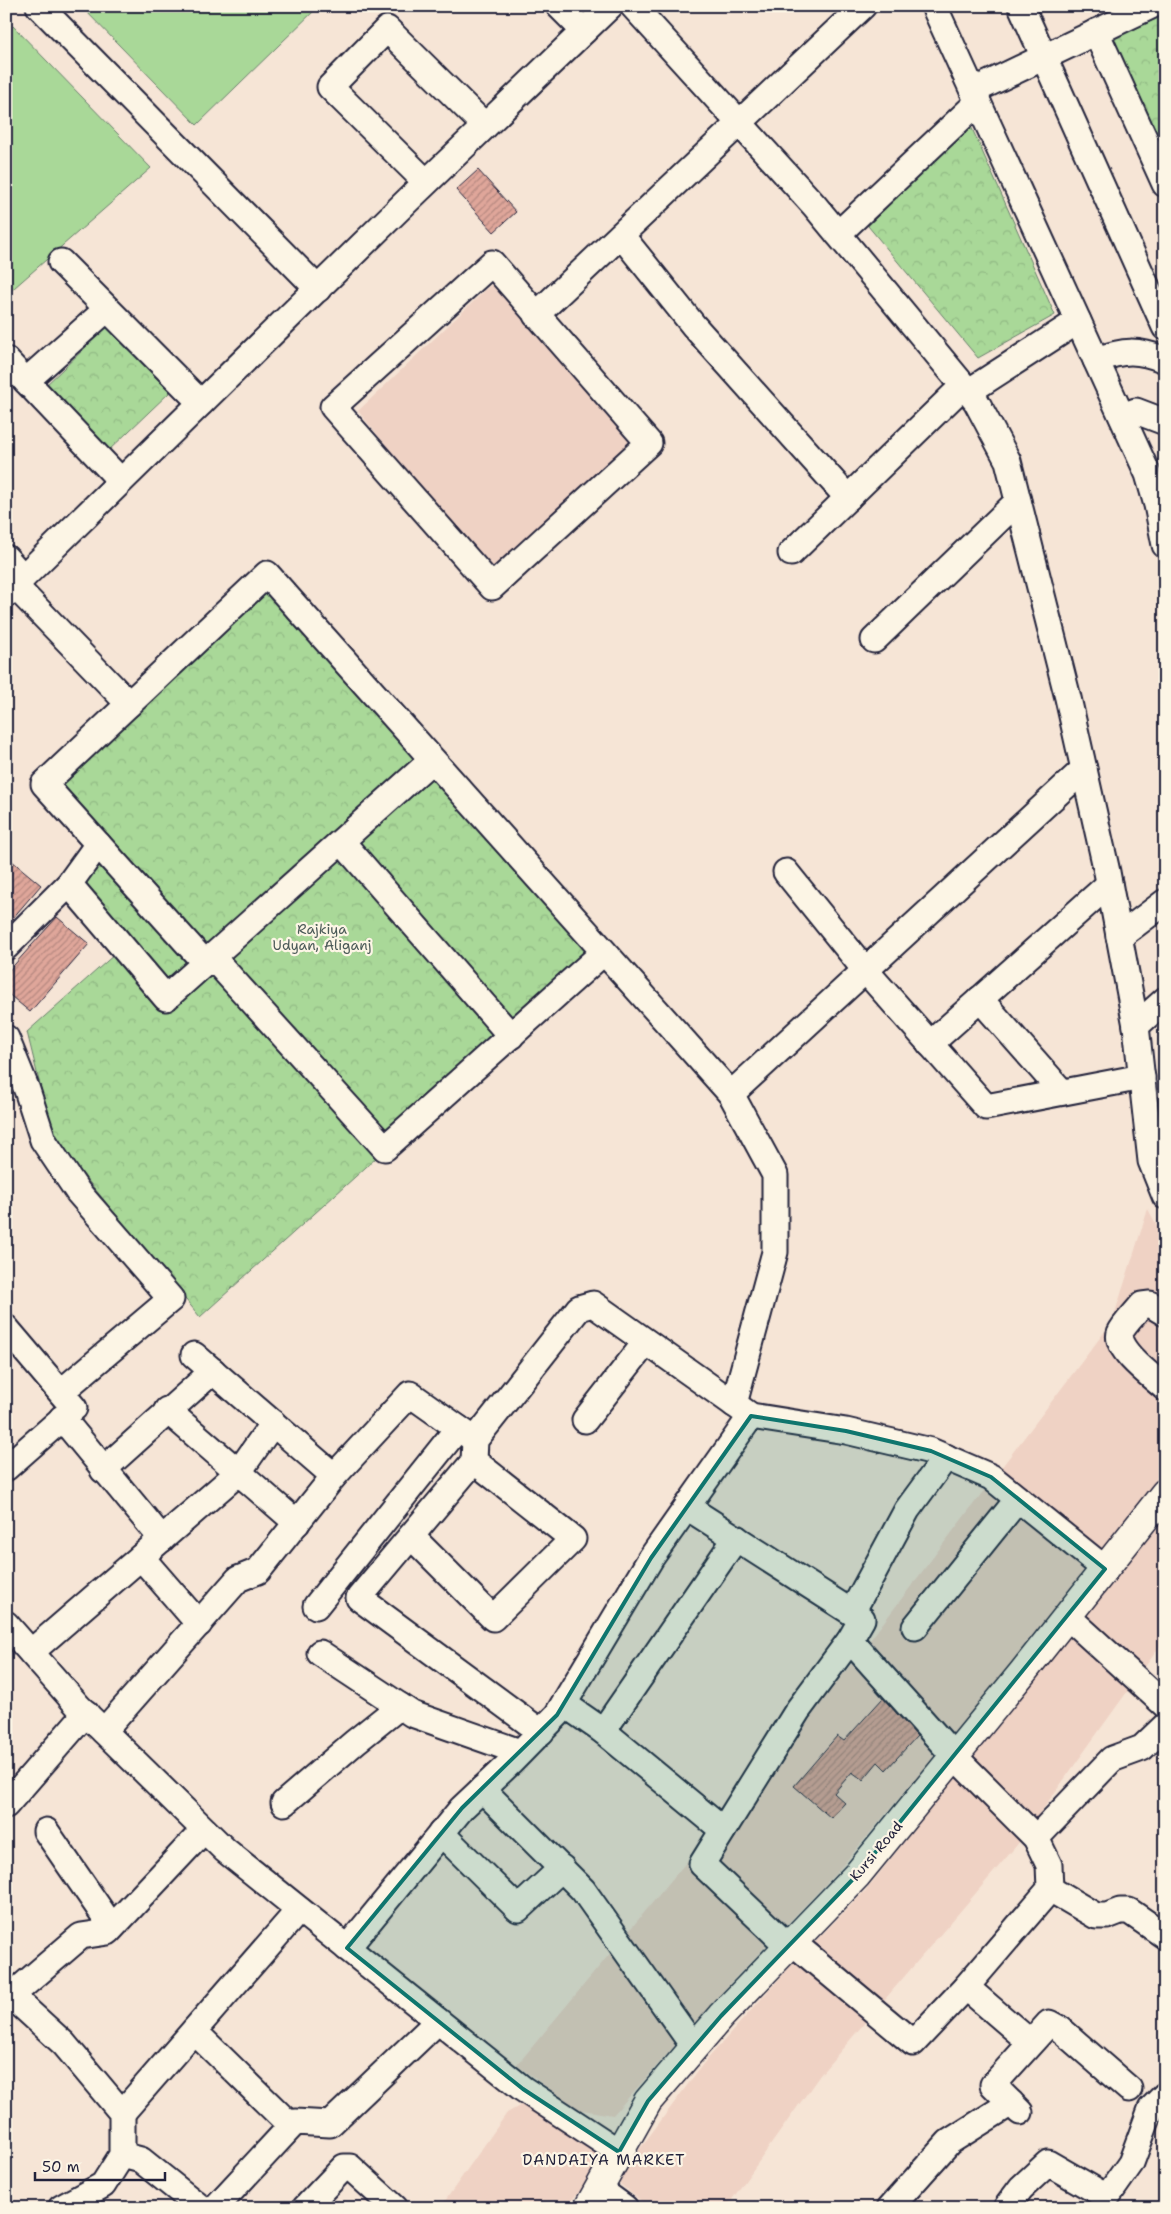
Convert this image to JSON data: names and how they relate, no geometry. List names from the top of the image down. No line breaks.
{"streets":{"main road":["Kursi Road"]},"districts":["DANDAIYA MARKET"],"parks":["Rajkiya Udyan, Aliganj"],"scale_bar":"50 m"}
